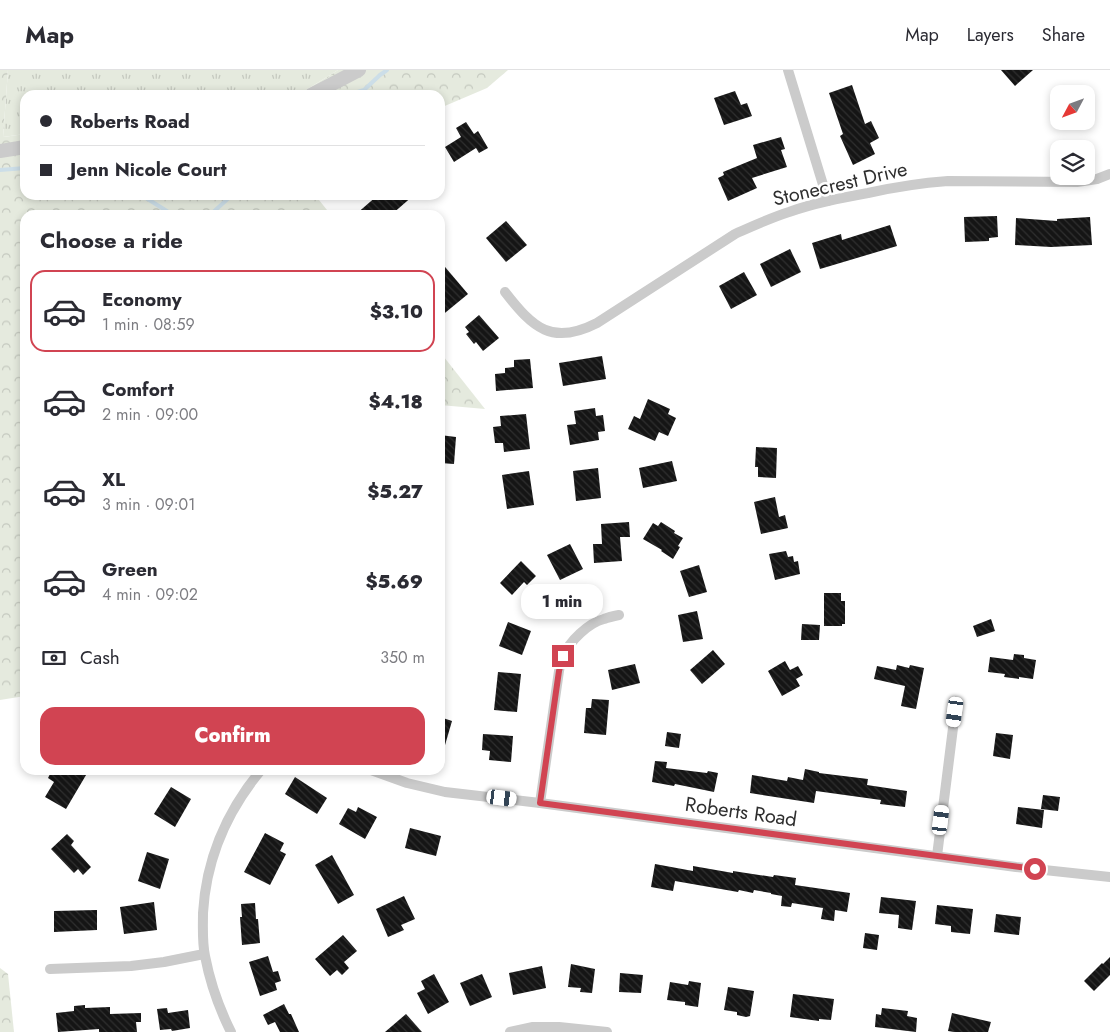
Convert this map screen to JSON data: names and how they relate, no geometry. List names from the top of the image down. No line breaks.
{"streets":{"street":["Stonecrest Drive","Roberts Road"]},"north":"bottom left","page":{"header":"Map","nav":["Map","Layers","Share"],"banner":["Roberts Road","Jenn Nicole Court"],"heading":"Choose a ride","list":[{"name":"Economy","note":"1 min · 08:59","value":"$3.10"},{"name":"Comfort","note":"2 min · 09:00","value":"$4.18"},{"name":"XL","note":"3 min · 09:01","value":"$5.27"},{"name":"Green","note":"4 min · 09:02","value":"$5.69"}],"bubble":"1 min","pay":["Cash","350 m"],"buttons":"Confirm"}}
